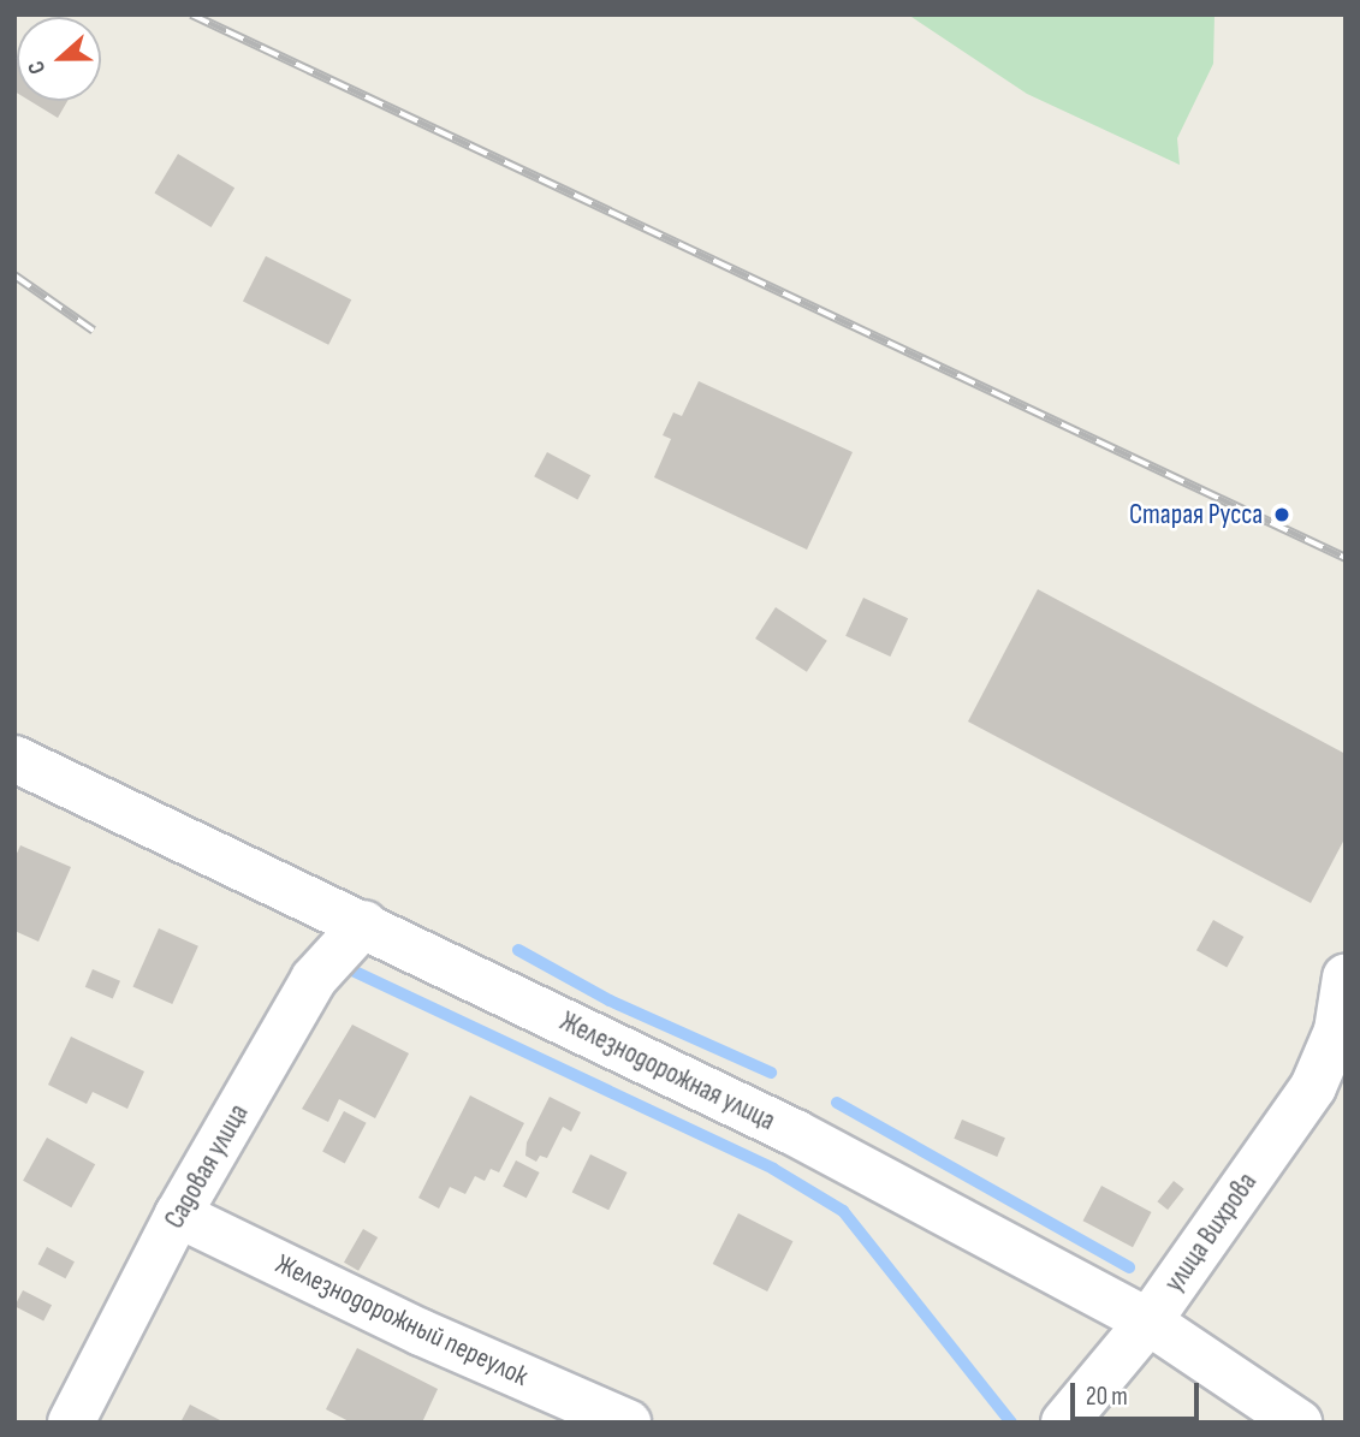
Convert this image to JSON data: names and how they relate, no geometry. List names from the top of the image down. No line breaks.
{"streets":{"street":["Железнодорожная улица","Садовая улица","улица Вихрова","Железнодорожный переулок"]},"crossings":[["Железнодорожная улица","Садовая улица"],["Железнодорожная улица","улица Вихрова"],["Садовая улица","Железнодорожный переулок"]],"places":["Старая Русса"],"scale_bar":"20 m","north":"left"}
